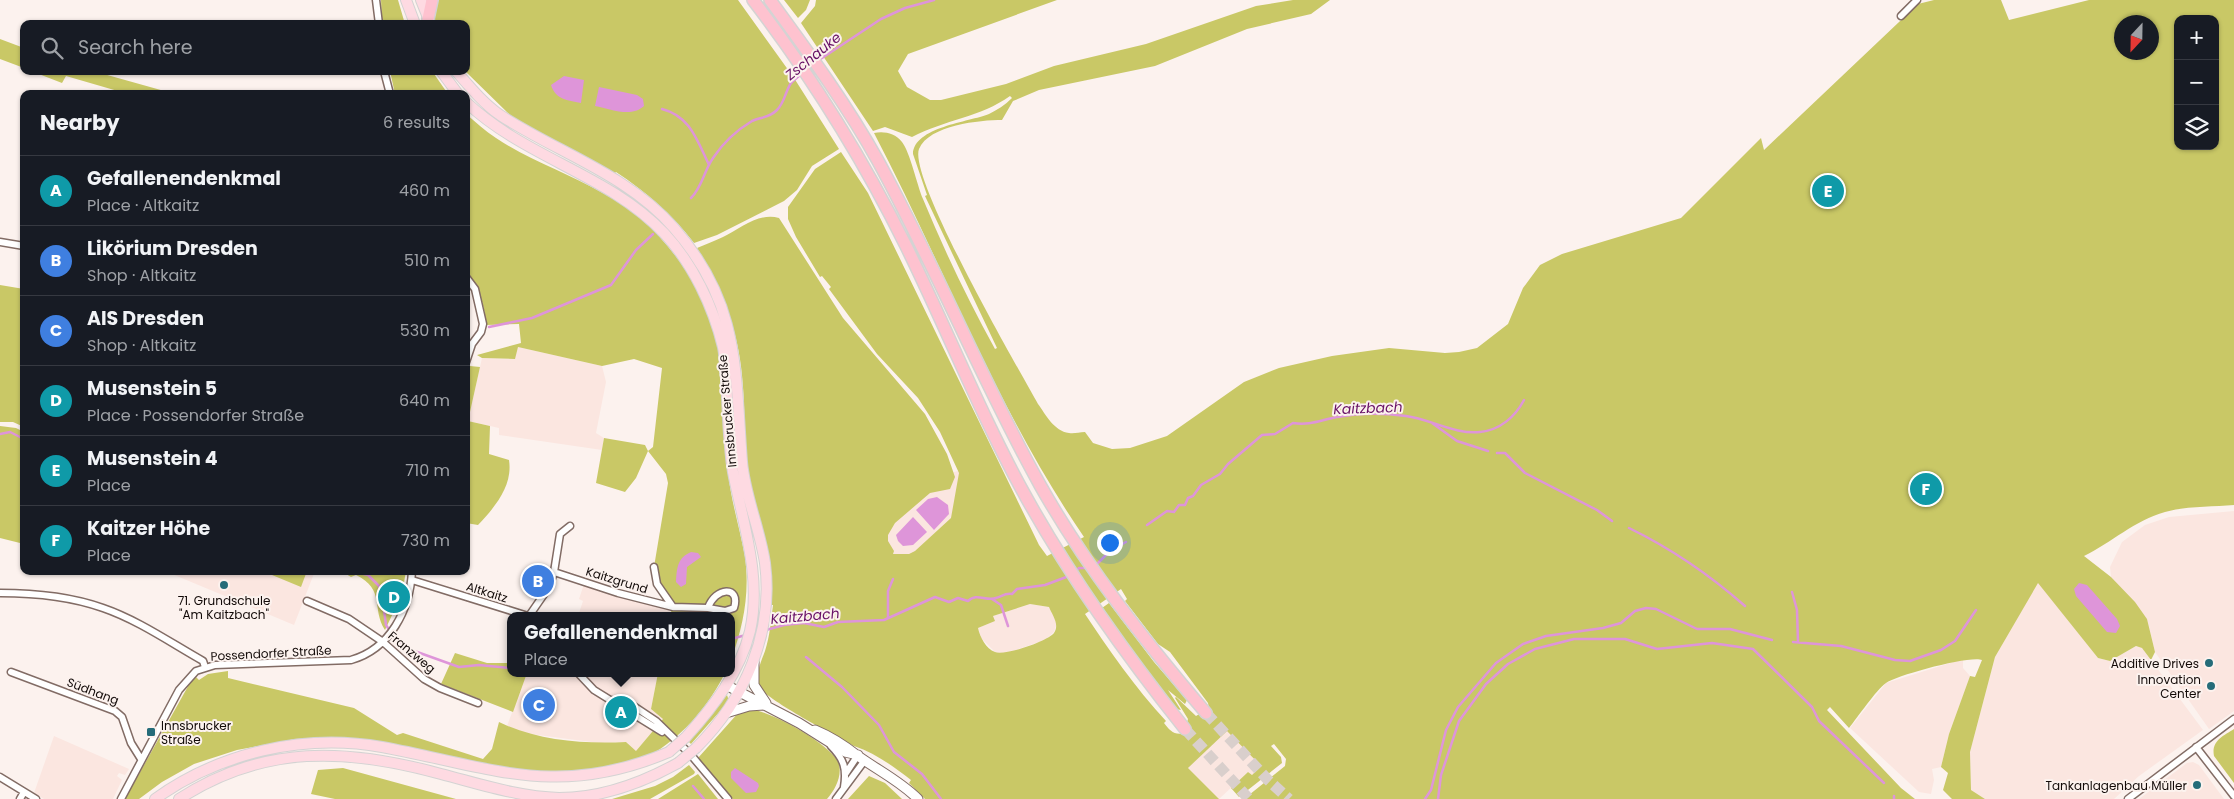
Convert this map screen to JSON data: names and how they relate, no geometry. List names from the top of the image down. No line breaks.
{"streets":{"main road":["Innsbrucker Straße"],"street":["Kaitzgrund","Altkaitz","Franzweg","Possendorfer Straße","Südhang"]},"crossings":[["Kaitzgrund","Altkaitz"],["Altkaitz","Possendorfer Straße"],["Franzweg","Possendorfer Straße"],["Possendorfer Straße","Südhang"]],"water":["Zschauke","Kaitzbach"],"places":{"other":["71. Grundschule \"Am Kaitzbach\"","Additive Drives","Innovation Center","Tankanlagenbau Müller"],"transit":["Innsbrucker Straße"]},"north":"bottom","page":{"map_buttons":["+","−"],"search":"Search here","heading":["Nearby","6 results"],"list":[{"mark":"A","name":"Gefallenendenkmal","note":"Place · Altkaitz","value":"460 m"},{"mark":"B","name":"Likörium Dresden","note":"Shop · Altkaitz","value":"510 m"},{"mark":"C","name":"AIS Dresden","note":"Shop · Altkaitz","value":"530 m"},{"mark":"D","name":"Musenstein 5","note":"Place · Possendorfer Straße","value":"640 m"},{"mark":"E","name":"Musenstein 4","note":"Place","value":"710 m"},{"mark":"F","name":"Kaitzer Höhe","note":"Place","value":"730 m"}],"pins":["E","F","B","D","C","A"],"popup":["Gefallenendenkmal","Place"]}}
